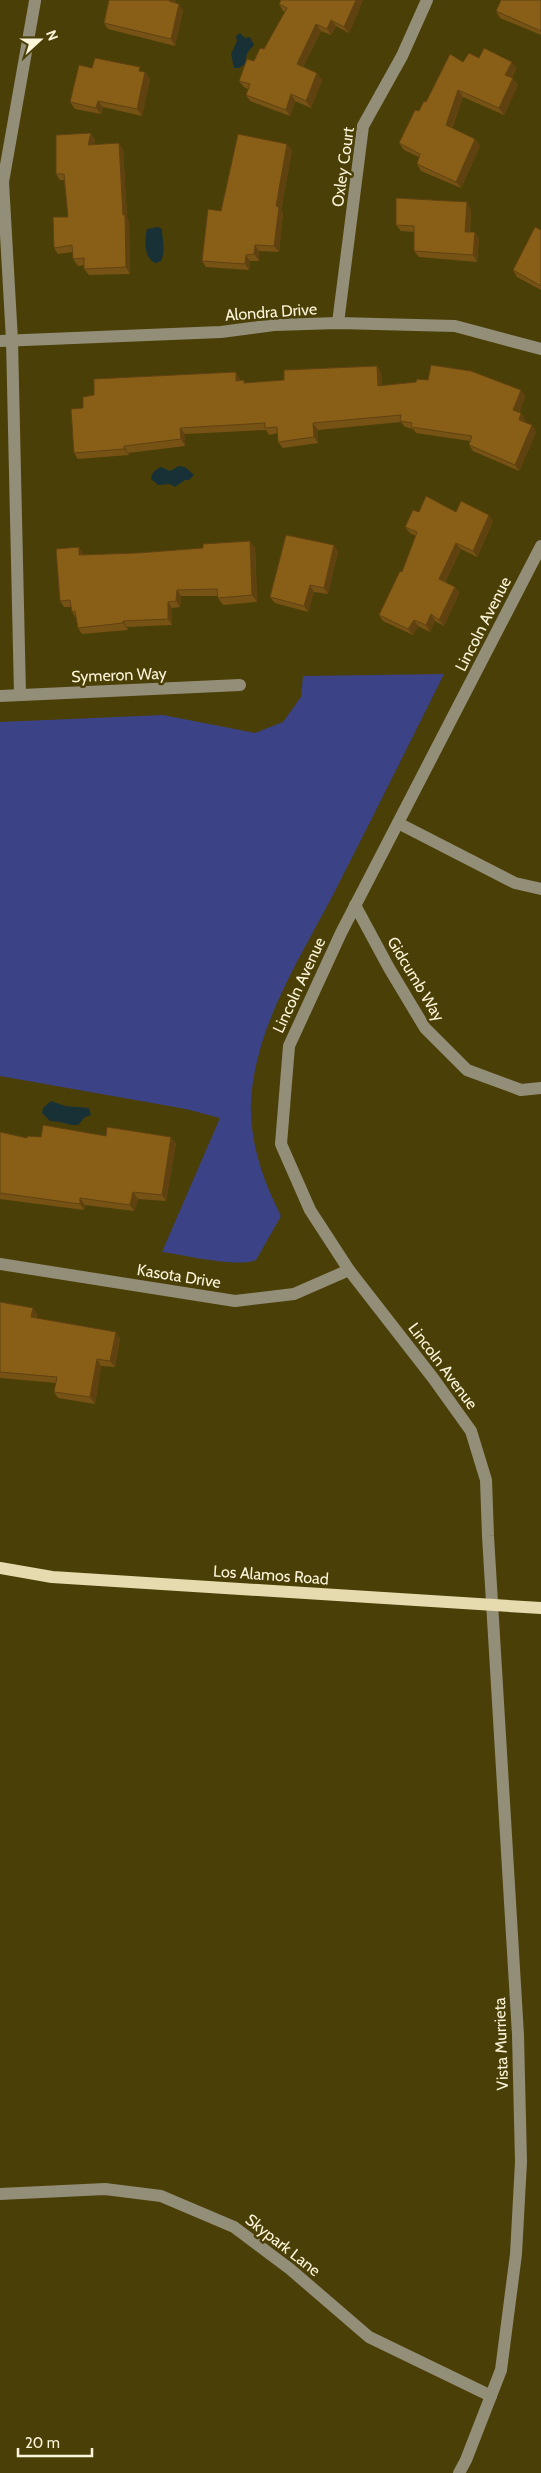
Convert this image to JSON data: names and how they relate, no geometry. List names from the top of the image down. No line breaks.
{"streets":{"main road":["Los Alamos Road"],"street":["Oxley Court","Alondra Drive","Lincoln Avenue","Symeron Way","Gidcumb Way","Kasota Drive","Vista Murrieta","Skypark Lane"]},"crossings":[["Oxley Court","Alondra Drive"],["Lincoln Avenue","Gidcumb Way"],["Lincoln Avenue","Kasota Drive"],["Lincoln Avenue","Los Alamos Road"],["Lincoln Avenue","Vista Murrieta"],["Los Alamos Road","Vista Murrieta"],["Vista Murrieta","Skypark Lane"]],"scale_bar":"20 m","north":"right"}
